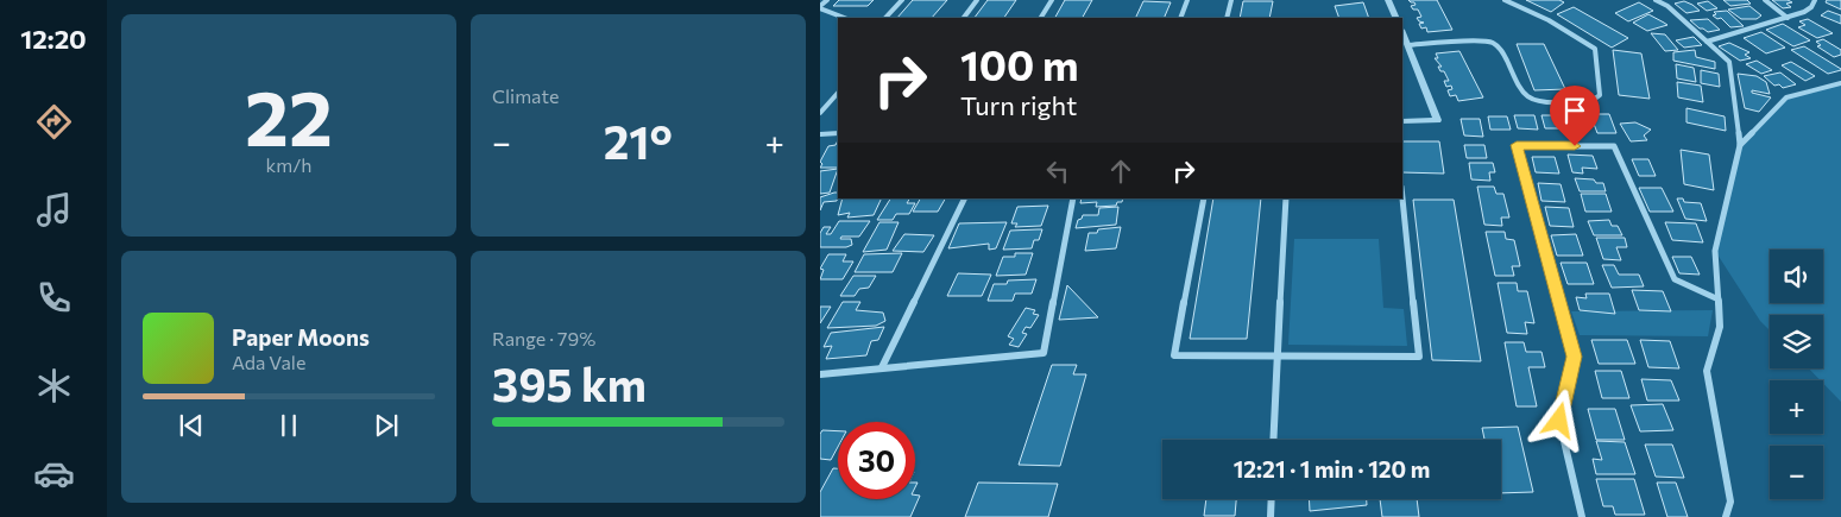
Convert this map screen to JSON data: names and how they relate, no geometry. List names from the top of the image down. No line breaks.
{"page":{"tabs":"12:20","tile":[["22","km/h"],"Climate",["Range · 79%","395 km"]],"turn":["100 m","Turn right"],"heat":["−","21°","+"],"map_buttons":["+","−"],"song":["Paper Moons","Ada Vale"],"limit":"30","trip":"12:21 · 1 min · 120 m"}}
